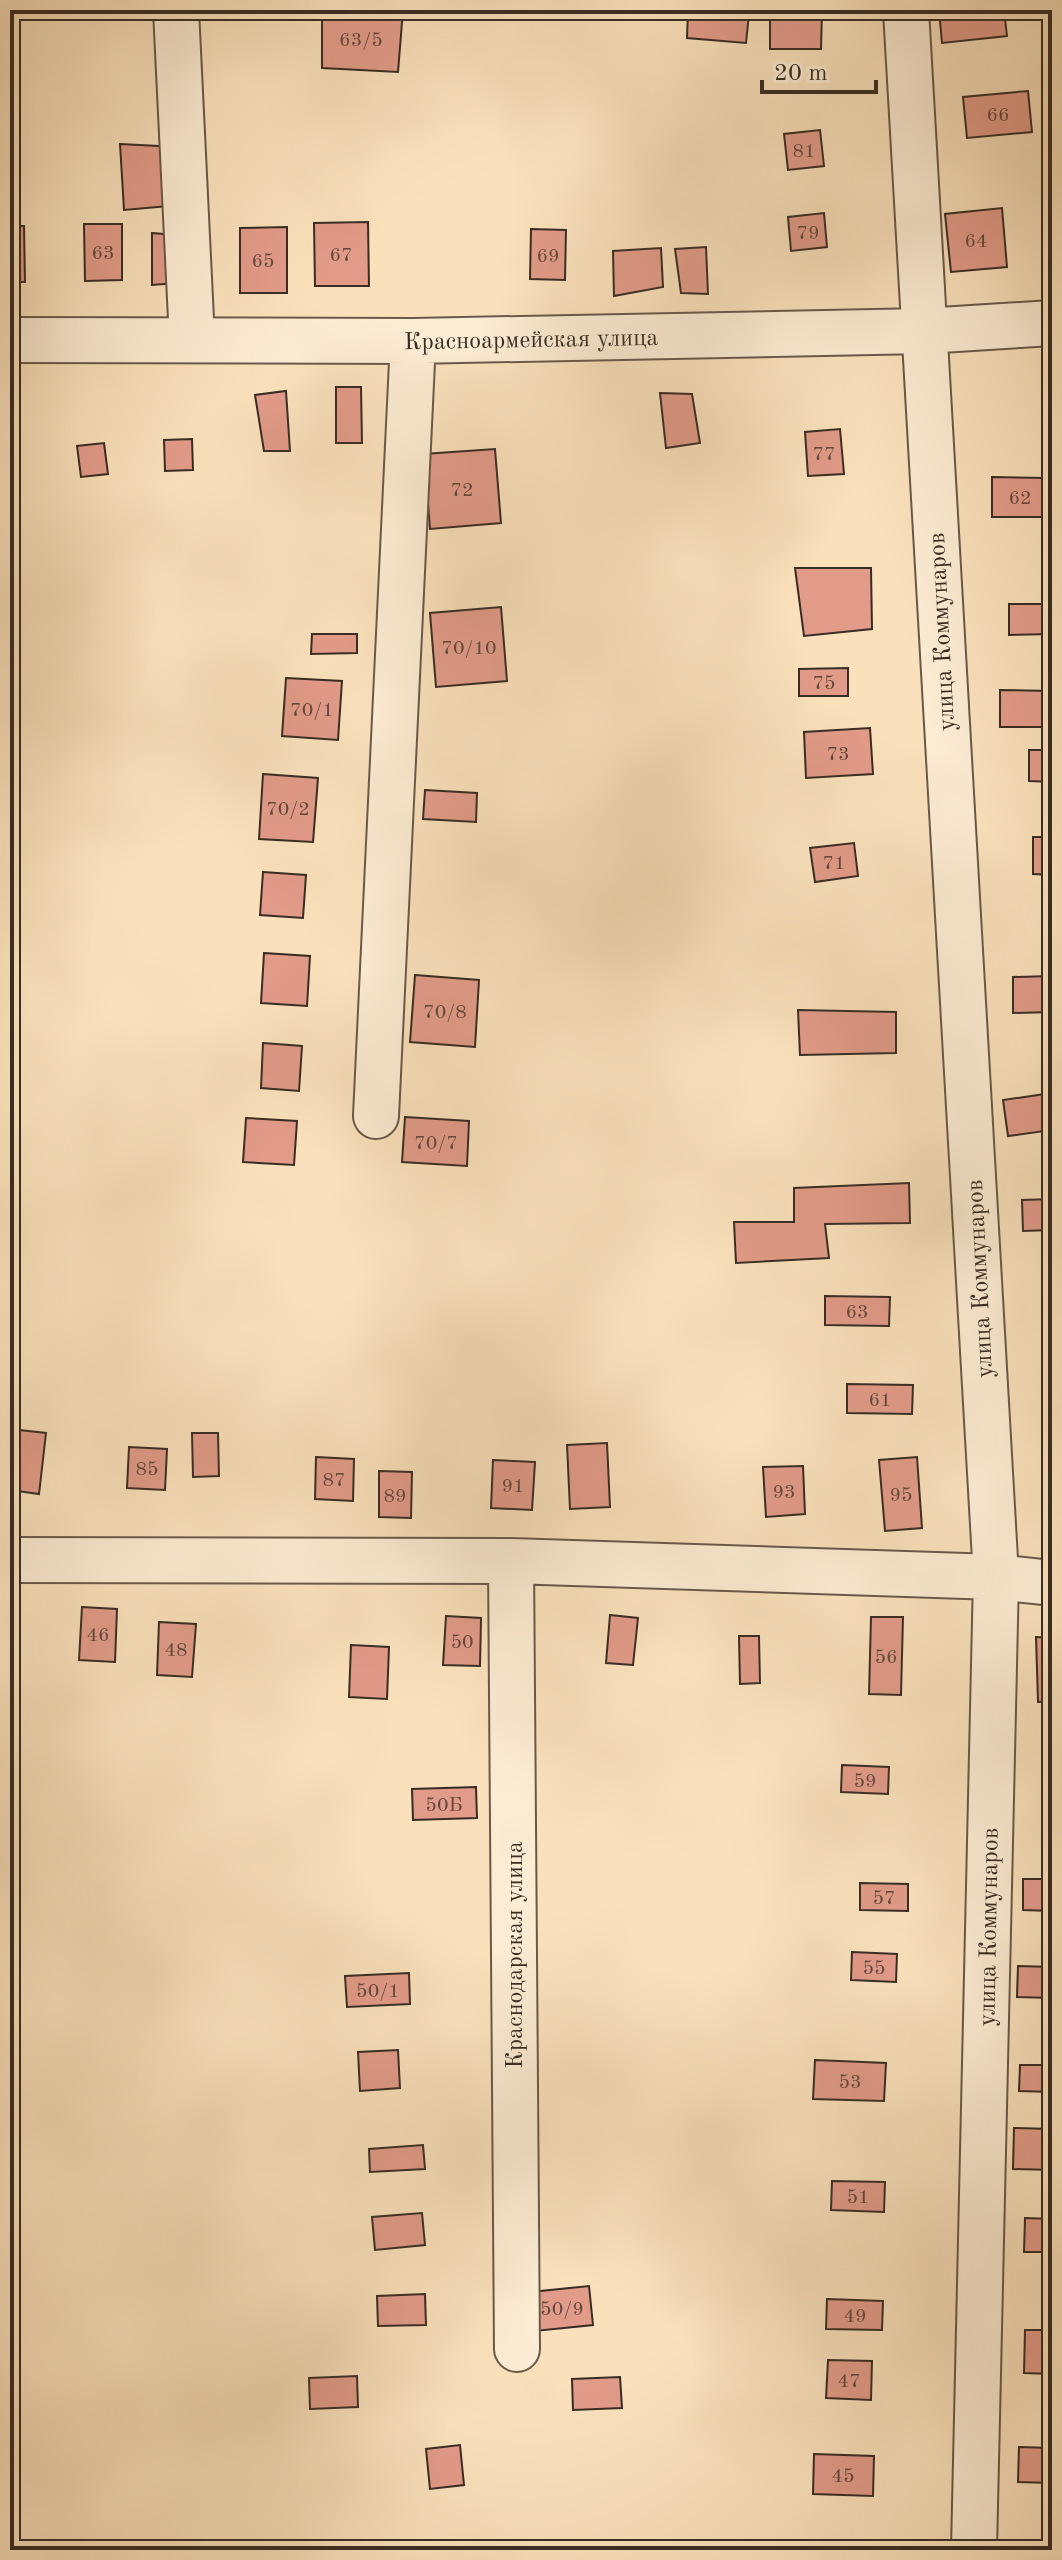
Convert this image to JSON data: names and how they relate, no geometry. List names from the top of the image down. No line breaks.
{"streets":{"street":["Красноармейская улица","улица Коммунаров","Краснодарская улица"]},"crossings":[["Красноармейская улица","улица Коммунаров"]],"house_numbers":["63/5","66","81","79","64","63","67","69","65","77","72","62","70/10","75","70/1","73","70/2","71","70/8","70/7","63","61","85","87","91","93","95","89","46","50","48","56","59","50Б","57","55","50/1","53","51","50/9","49","47","45"],"scale_bar":"20 m"}
